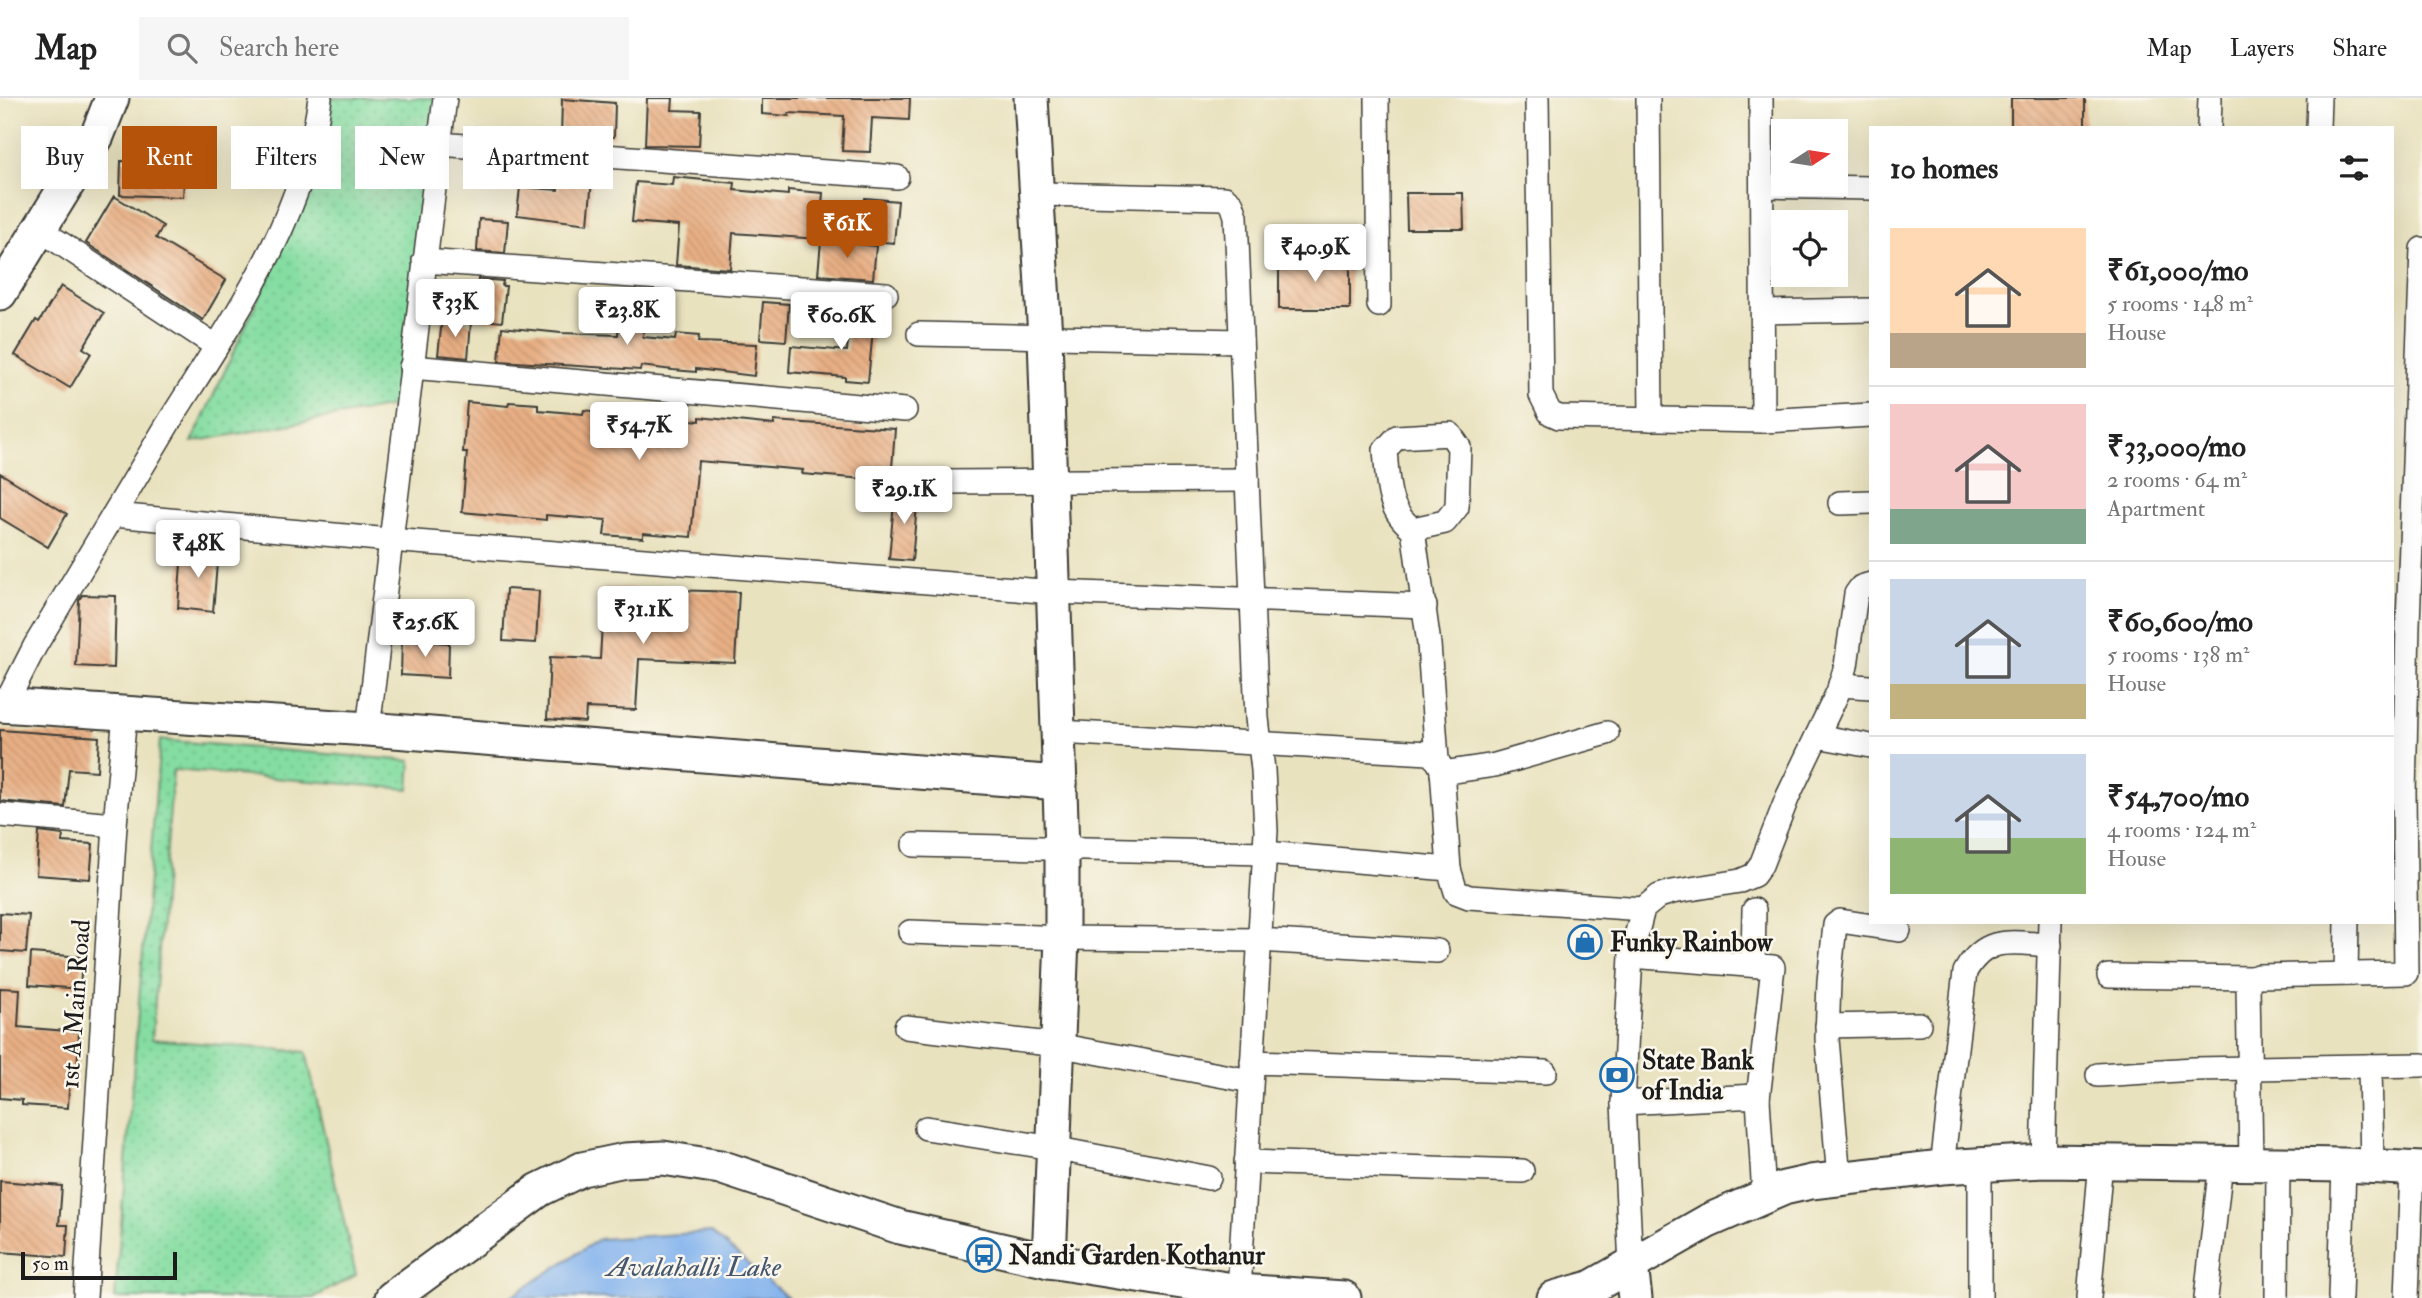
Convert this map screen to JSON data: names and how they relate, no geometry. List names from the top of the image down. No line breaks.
{"streets":{"street":["1st A Main Road"]},"water":["Avalahalli Lake"],"places":{"shop":["Funky Rainbow"],"bank":["State Bank of India"],"bus stop":["Nandi Garden Kothanur"]},"scale_bar":"50 m","north":"right","page":{"header":"Map","search":"Search here","nav":["Map","Layers","Share"],"chip":["Buy","Rent","Filters","New","Apartment"],"heading":"10 homes","price":["₹61K","₹40.9K","₹33K","₹23.8K","₹60.6K","₹54.7K","₹29.1K","₹48K","₹31.1K","₹25.6K"],"list":[{"name":"₹61,000/mo","note":"5 rooms · 148 m² · House"},{"name":"₹33,000/mo","note":"2 rooms · 64 m² · Apartment"},{"name":"₹60,600/mo","note":"5 rooms · 138 m² · House"},{"name":"₹54,700/mo","note":"4 rooms · 124 m² · House"}],"scale":"50 m"}}
